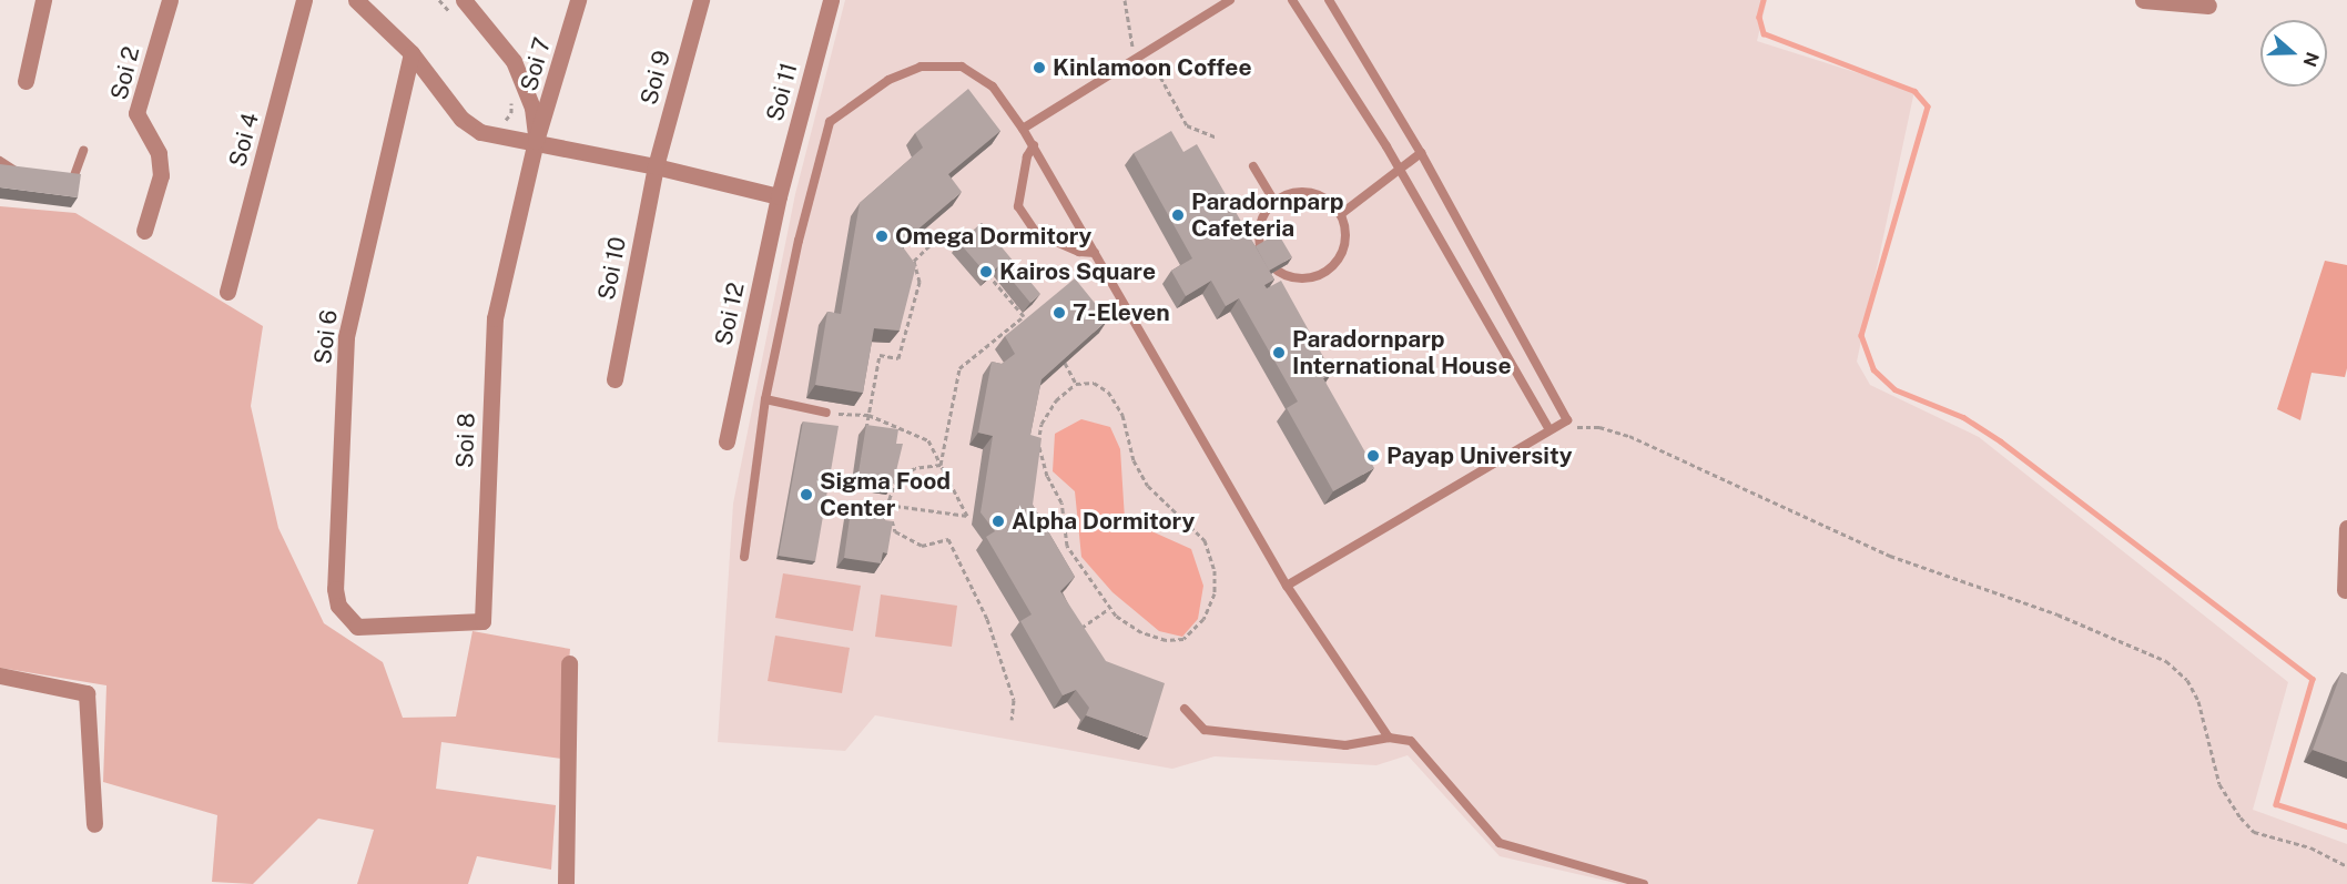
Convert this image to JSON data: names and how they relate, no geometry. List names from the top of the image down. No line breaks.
{"streets":{"street":["Soi 7","Soi 2","Soi 9","Soi 11","Soi 4","Soi 10","Soi 12","Soi 6","Soi 8"]},"crossings":[["Soi 7","Soi 8"],["Soi 9","Soi 10"],["Soi 11","Soi 12"],["Soi 6","Soi 8"]],"places":["Kinlamoon Coffee","Paradornparp Cafeteria","Omega Dormitory","Kairos Square","7-Eleven","Paradornparp International House","Payap University","Sigma Food Center","Alpha Dormitory"],"north":"right"}
